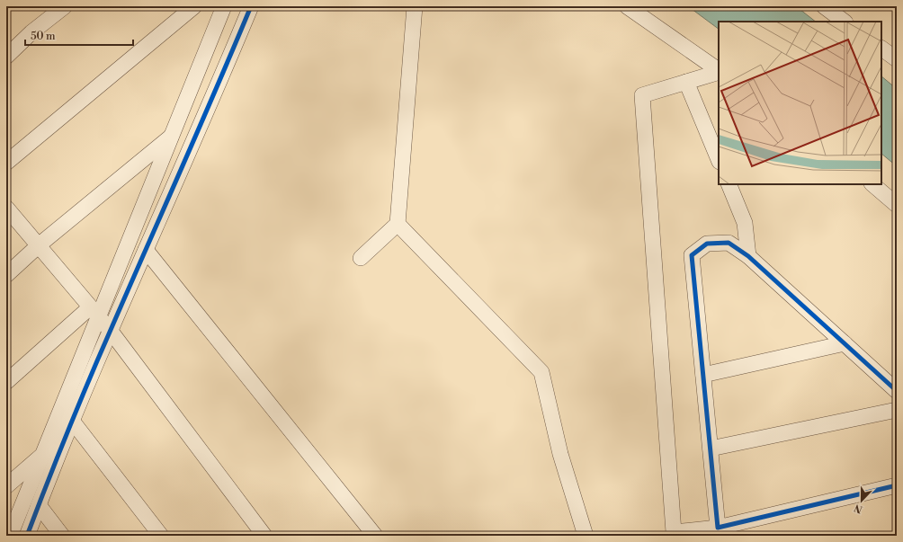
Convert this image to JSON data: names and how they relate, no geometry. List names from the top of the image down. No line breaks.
{"scale_bar":"50 m","north":"bottom"}
